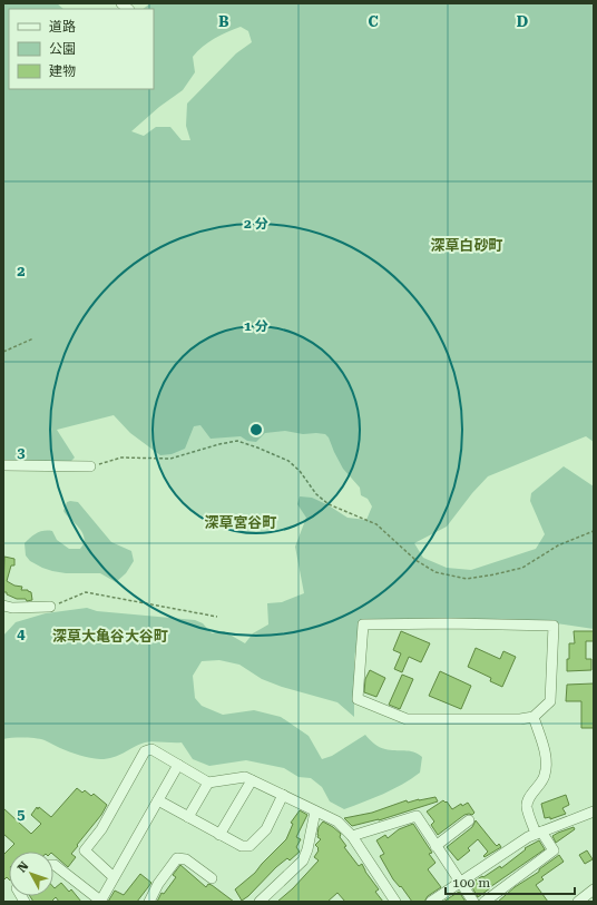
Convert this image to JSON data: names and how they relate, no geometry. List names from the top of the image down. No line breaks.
{"districts":["深草白砂町","深草宮谷町","深草大亀谷大谷町"],"legend":["道路","公園","建物"],"scale_bar":"100 m","north":"top left","grid":{"columns":["B","C","D"],"rows":["2","3","4","5"]},"rings":["2 分","1 分"]}
